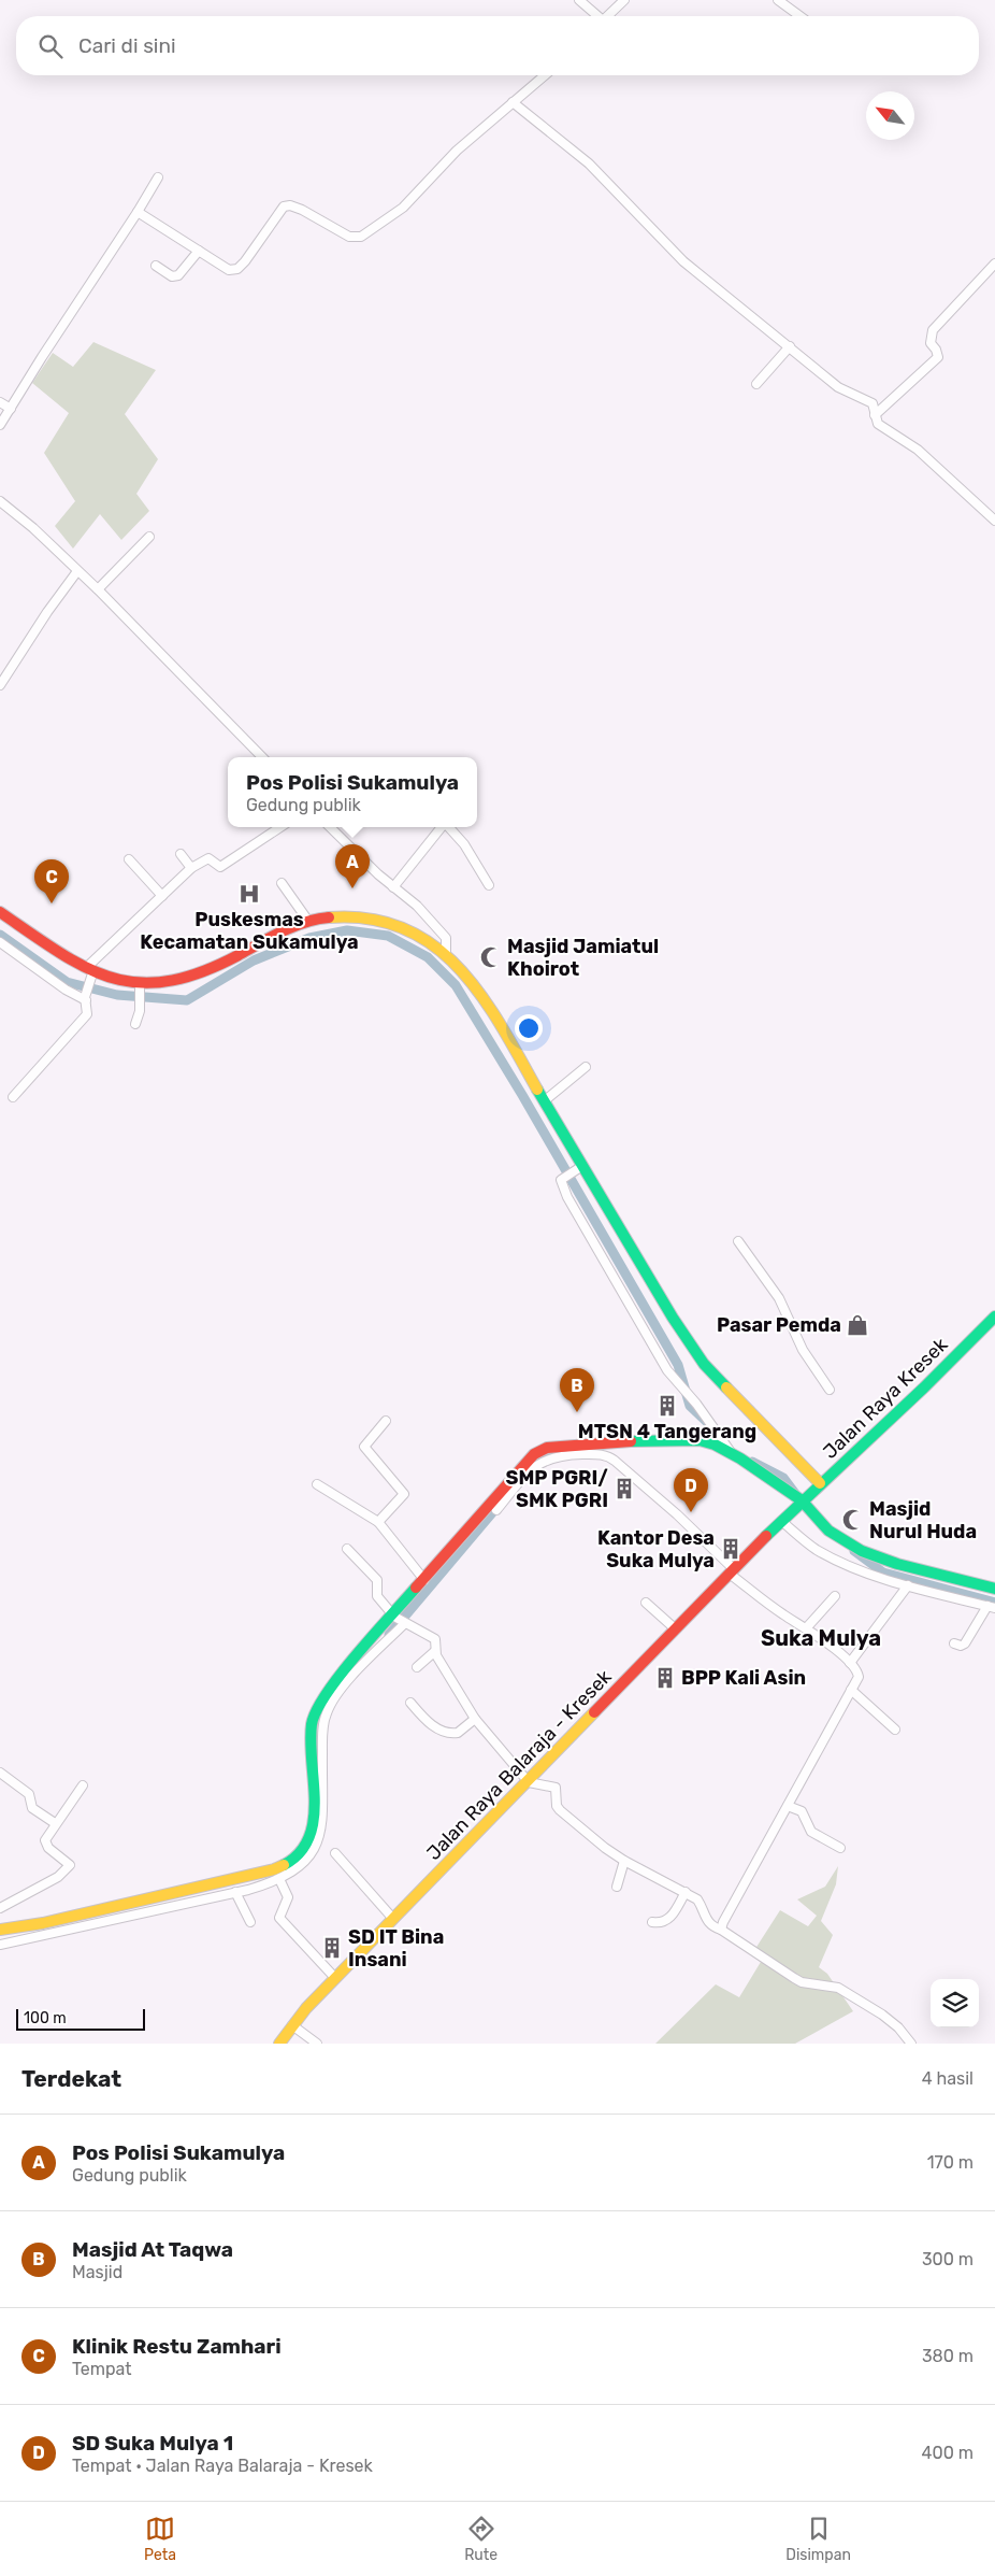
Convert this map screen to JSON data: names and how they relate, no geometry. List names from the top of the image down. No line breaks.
{"streets":{"street":["Jalan Raya Kresek","Jalan Raya Balaraja - Kresek"]},"crossings":[["Jalan Raya Kresek","Jalan Raya Balaraja - Kresek"]],"districts":["Suka Mulya"],"places":{"hospital":["Puskesmas Kecamatan Sukamulya"],"mosque":["Masjid Jamiatul Khoirot","Masjid Nurul Huda"],"shop":["Pasar Pemda"],"building":["MTSN 4 Tangerang","SMP PGRI/ SMK PGRI","Kantor Desa Suka Mulya","BPP Kali Asin","SD IT Bina Insani"]},"scale_bar":"100 m","north":"top left","page":{"search":"Cari di sini","popup":["Pos Polisi Sukamulya","Gedung publik"],"pins":["A","C","B","D"],"scale":"100 m","heading":["Terdekat","4 hasil"],"list":[{"mark":"A","name":"Pos Polisi Sukamulya","note":"Gedung publik","value":"170 m"},{"mark":"B","name":"Masjid At Taqwa","note":"Masjid","value":"300 m"},{"mark":"C","name":"Klinik Restu Zamhari","note":"Tempat","value":"380 m"},{"mark":"D","name":"SD Suka Mulya 1","note":"Tempat · Jalan Raya Balaraja - Kresek","value":"400 m"}],"nav":["Peta","Rute","Disimpan"]}}
